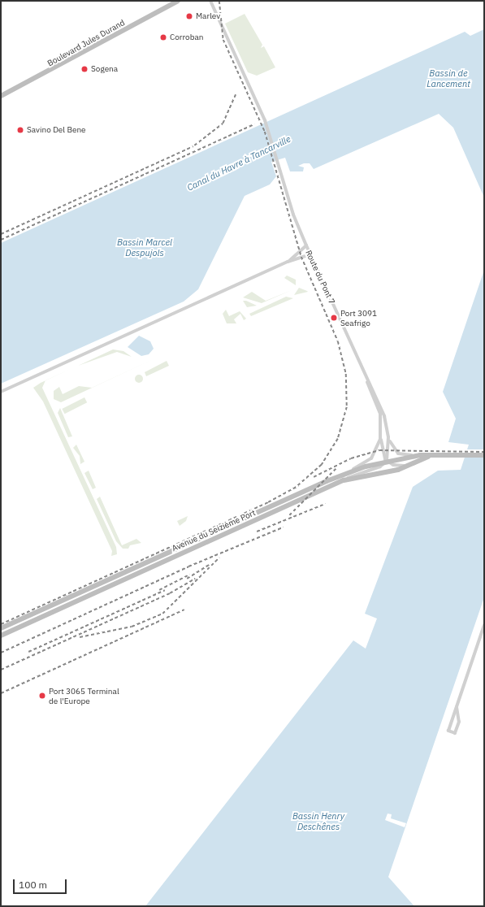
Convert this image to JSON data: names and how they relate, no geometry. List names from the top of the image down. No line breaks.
{"streets":{"main road":["Boulevard Jules Durand","Avenue du Seizième Port"],"street":["Route du Pont 7"]},"water":["Bassin de Lancement","Canal du Havre à Tancarville","Bassin Marcel Despujols","Bassin Henry Deschênes"],"places":["Marlev","Corroban","Sogena","Savino Del Bene","Port 3091 Seafrigo","Port 3065 Terminal de l'Europe"],"scale_bar":"100 m"}
